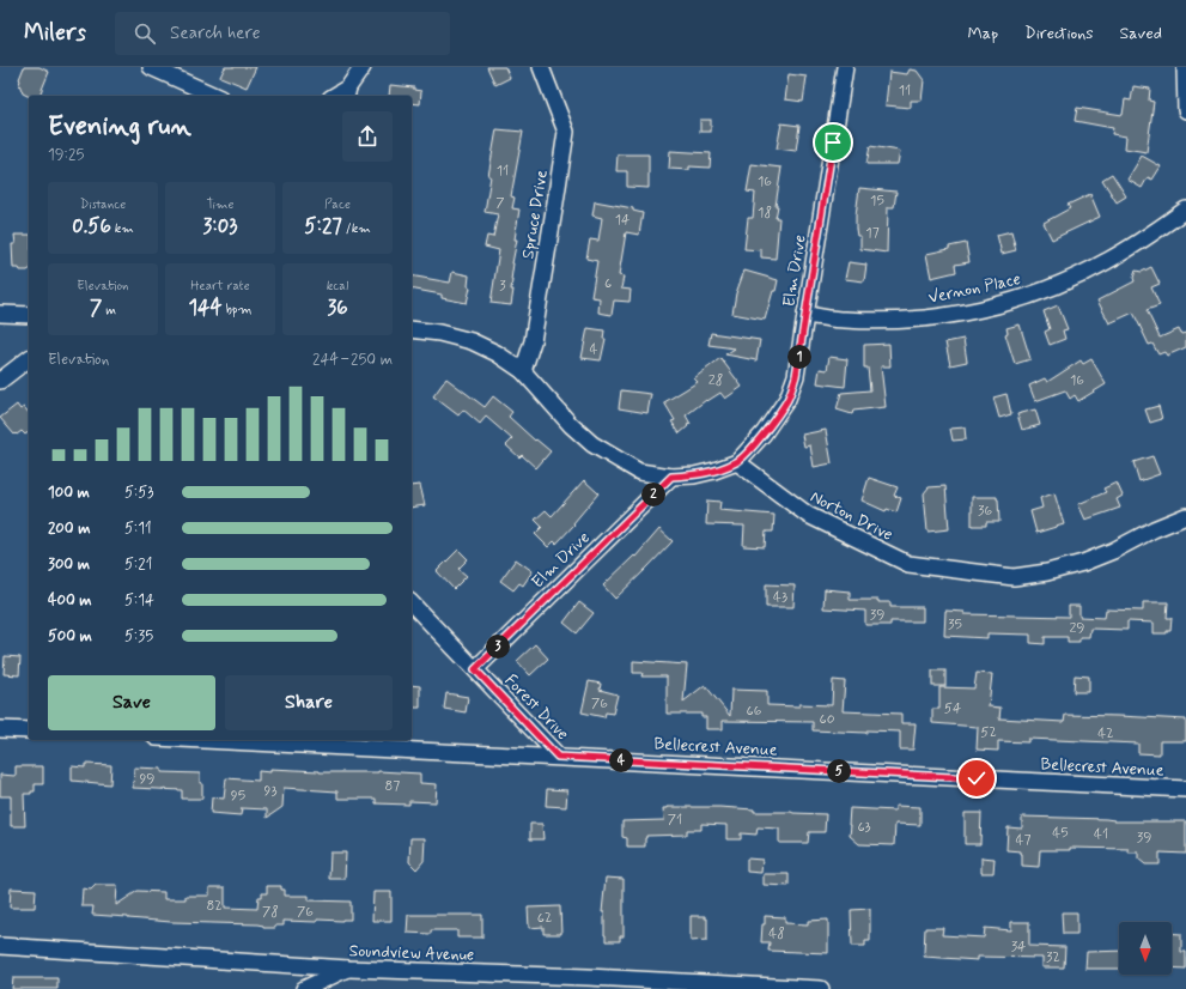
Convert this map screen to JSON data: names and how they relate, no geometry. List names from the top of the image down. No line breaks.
{"streets":{"street":["Spruce Drive","Elm Drive","Vernon Place","Norton Drive","Forest Drive","Bellecrest Avenue","Soundview Avenue"]},"crossings":[["Elm Drive","Vernon Place"],["Elm Drive","Norton Drive"],["Elm Drive","Forest Drive"],["Forest Drive","Bellecrest Avenue"]],"house_numbers":["11","11","16","15","7","18","14","17","6","3","4","28","16","36","43","39","35","29","76","54","66","60","52","42","99","87","93","95","71","63","45","41","39","47","82","78","76","62","48","34","32"],"north":"bottom","page":{"header":"Milers","search":"Search here","nav":["Map","Directions","Saved"],"heading":["Evening run","19:25"],"stats":[["Distance","0.56 km"],["Time","3:03"],["Pace","5:27 /km"],["Elevation","7 m"],["Heart rate","144 bpm"],["kcal","36"]],"chart":["Elevation","244–250 m"],"pins":["1","2","3","4","5"],"list":[{"name":"100 m","note":"5:53"},{"name":"200 m","note":"5:11"},{"name":"300 m","note":"5:21"},{"name":"400 m","note":"5:14"},{"name":"500 m","note":"5:35"}],"buttons":["Save","Share"]}}
